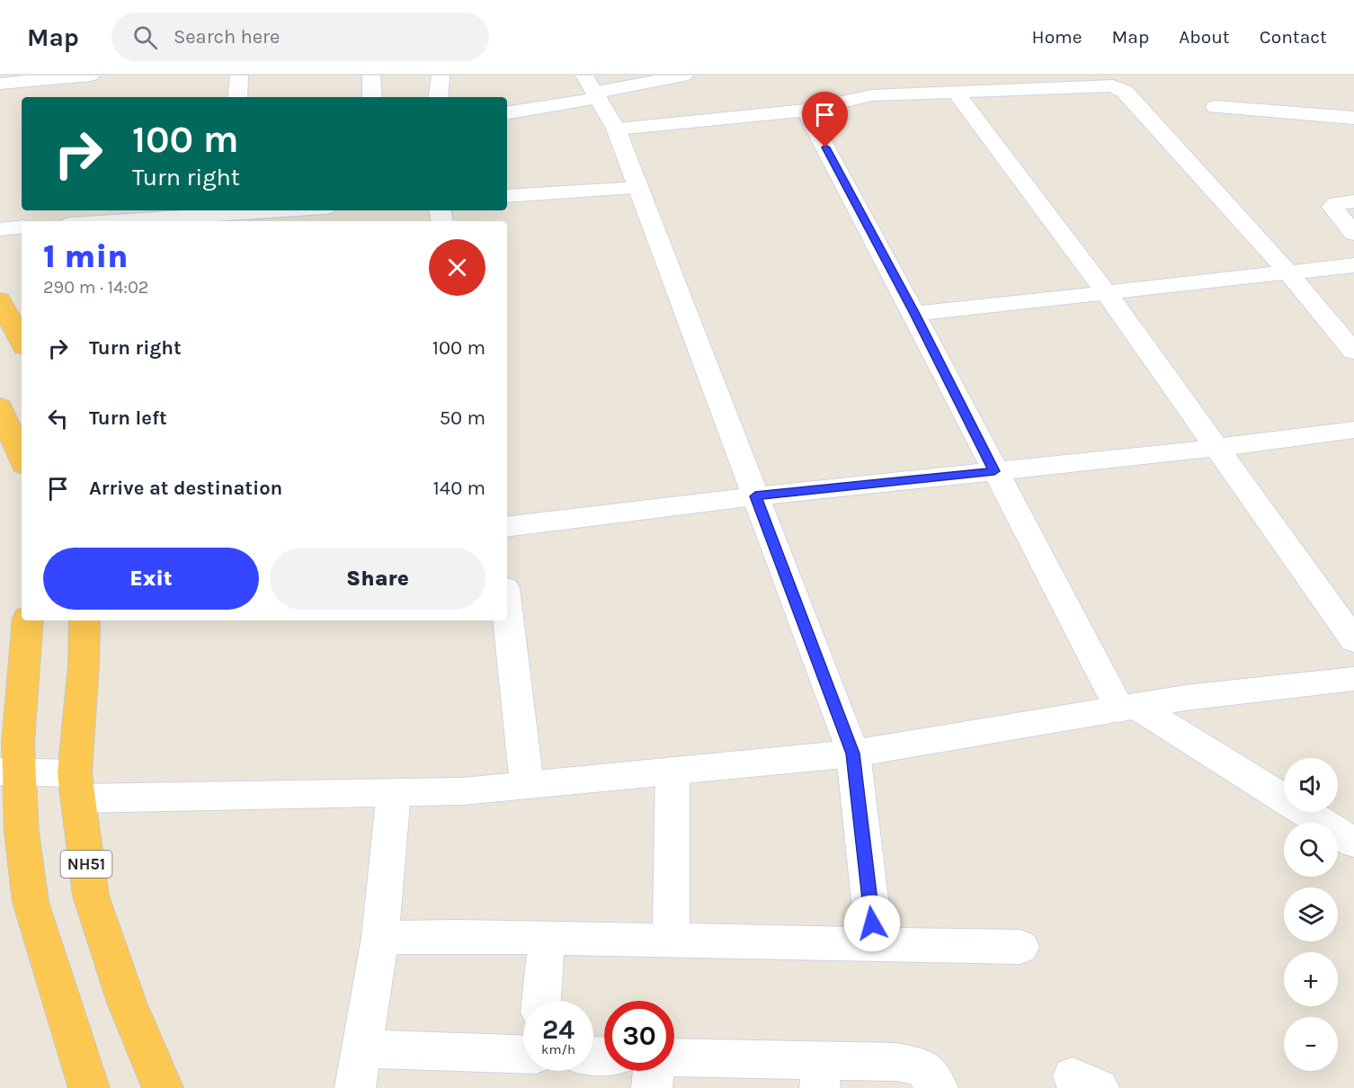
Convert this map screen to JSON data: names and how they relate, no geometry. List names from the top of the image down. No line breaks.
{"streets":{"highway":["NH51"]},"page":{"header":"Map","search":"Search here","nav":["Home","Map","About","Contact"],"turn":["100 m","Turn right"],"heading":["1 min","290 m · 14:02"],"list":[{"name":"Turn right","value":"100 m"},{"name":"Turn left","value":"50 m"},{"name":"Arrive at destination","value":"140 m"}],"buttons":["Exit","Share"],"map_buttons":["+","−"],"speed":"24 km/h","limit":"30"}}
